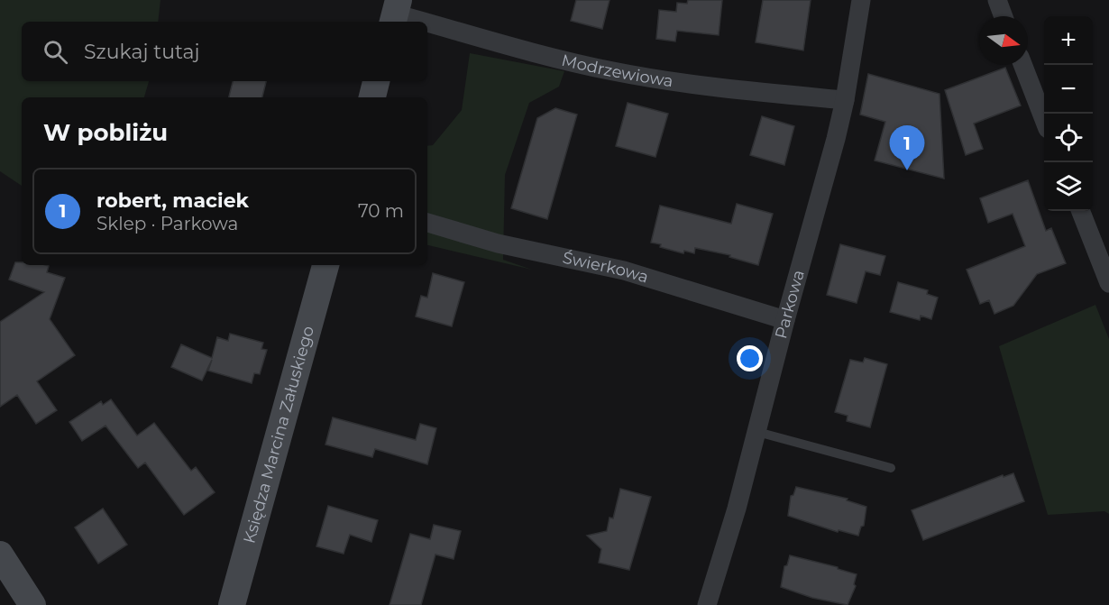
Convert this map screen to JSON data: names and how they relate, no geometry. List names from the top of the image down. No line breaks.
{"streets":{"street":["Modrzewiowa","Świerkowa","Parkowa","Księdza Marcina Załuskiego"]},"crossings":[["Modrzewiowa","Parkowa"],["Świerkowa","Parkowa"]],"north":"right","page":{"map_buttons":["+","−"],"search":"Szukaj tutaj","heading":"W pobliżu","pins":"1","list":[{"mark":"1","name":"robert, maciek","note":"Sklep · Parkowa","value":"70 m"}]}}
